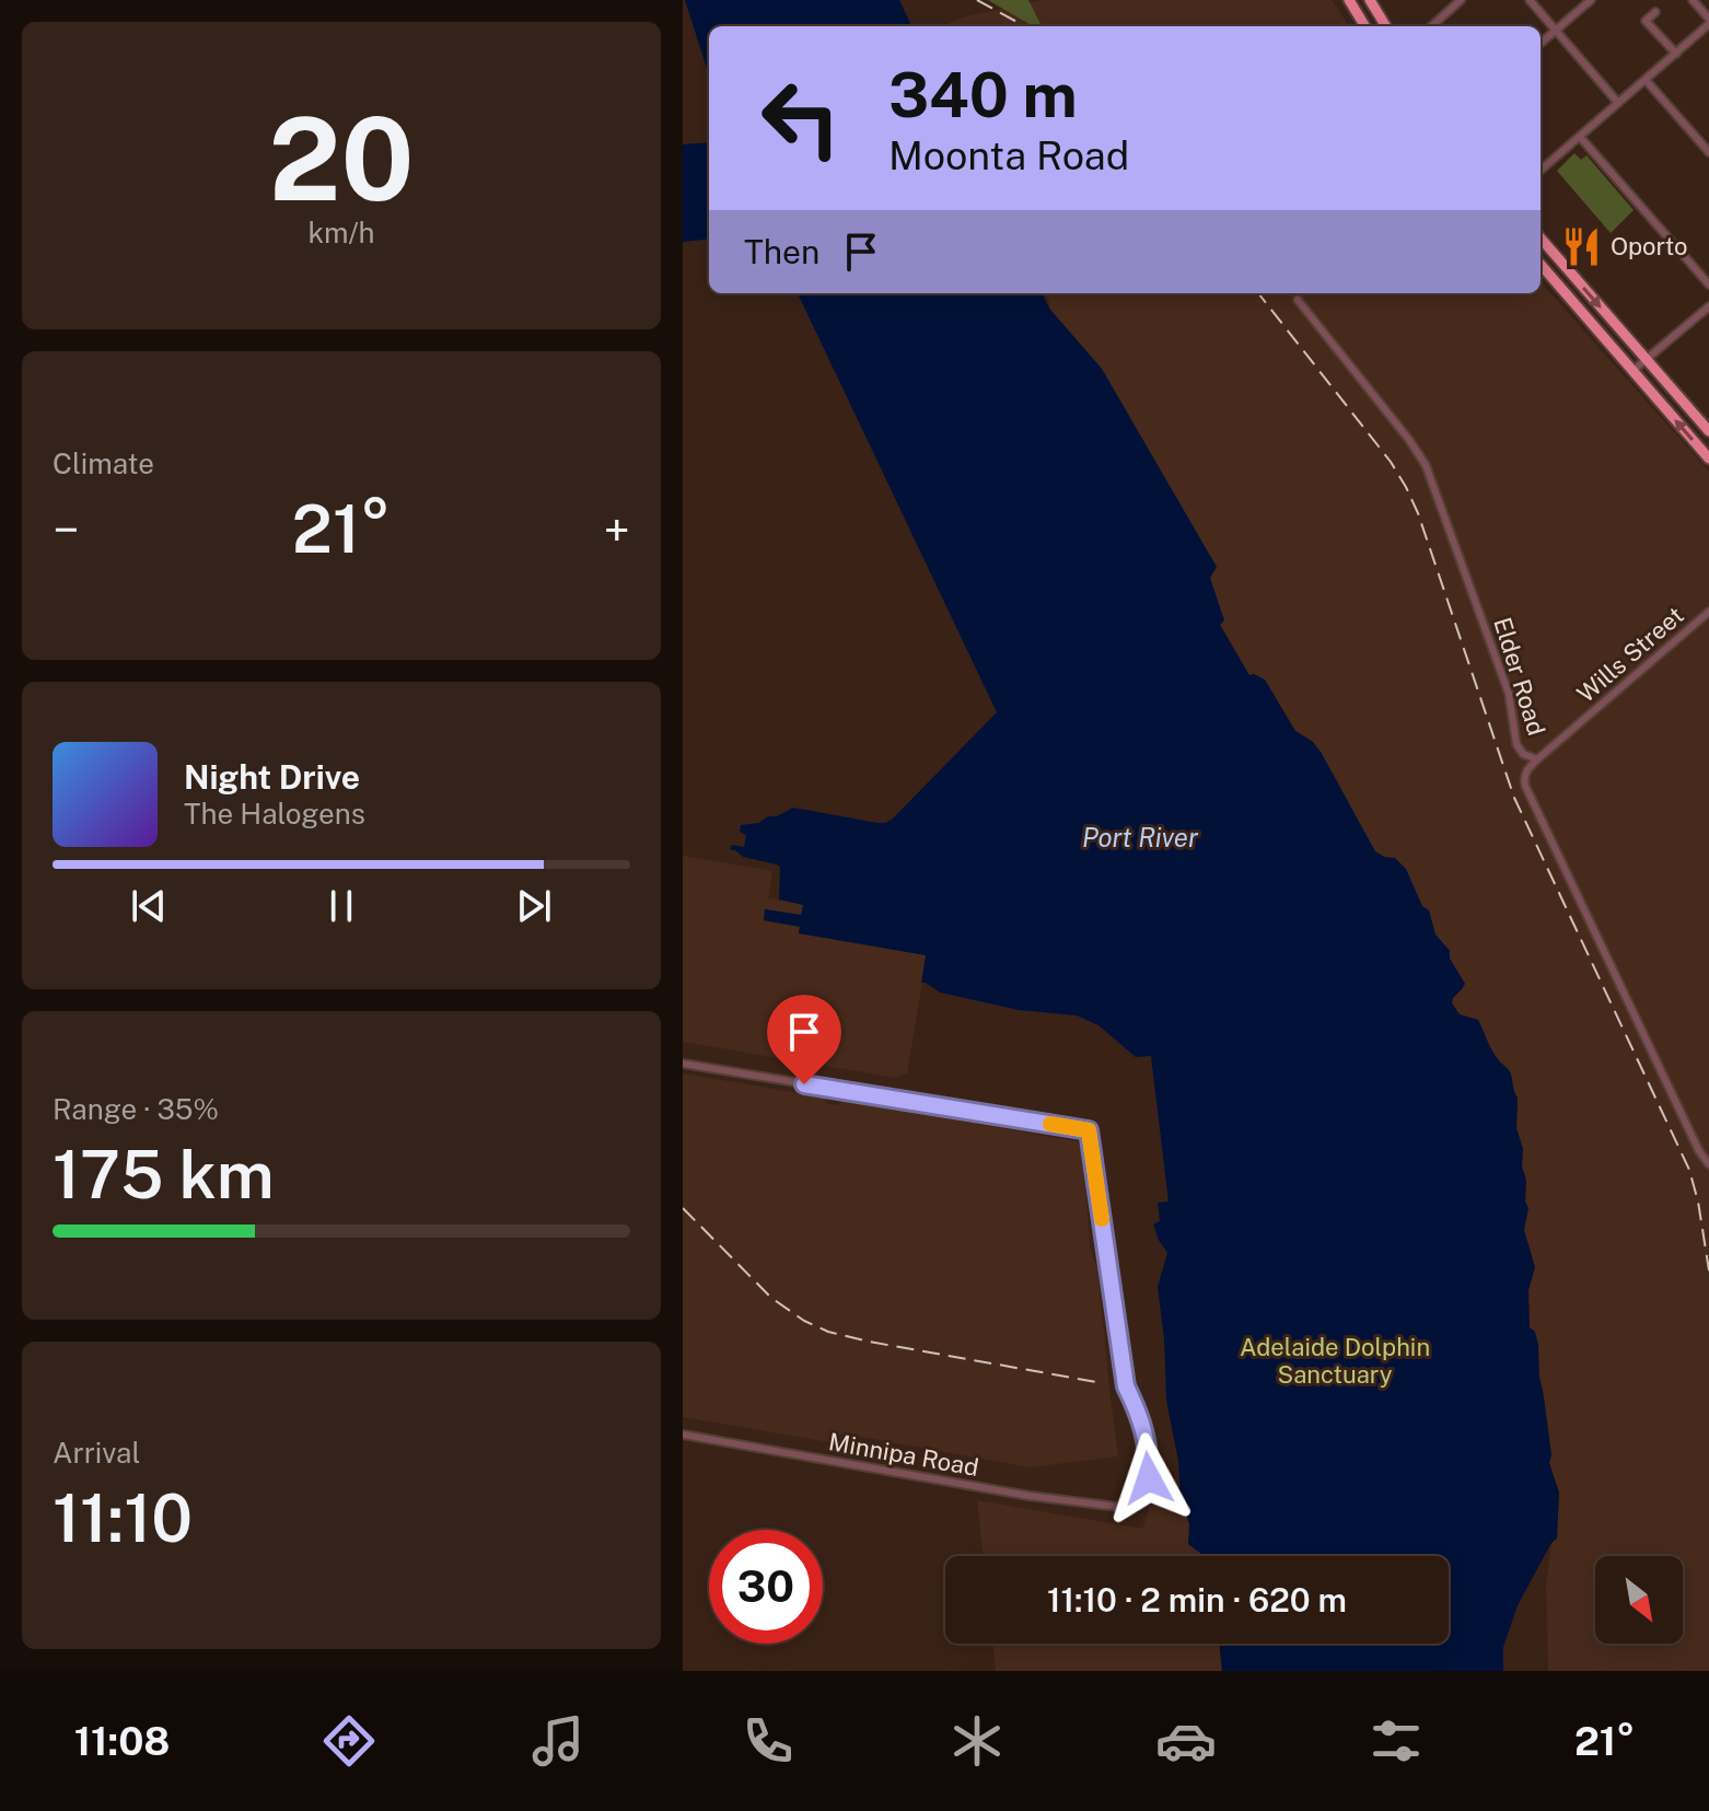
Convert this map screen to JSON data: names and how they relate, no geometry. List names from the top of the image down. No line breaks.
{"streets":{"street":["Wills Street","Elder Road","Minnipa Road"]},"crossings":[["Wills Street","Elder Road"]],"water":["Port River"],"parks":["Adelaide Dolphin Sanctuary"],"places":{"restaurant":["Oporto"]},"north":"bottom right","page":{"tile":[["20","km/h"],"Climate",["Range · 35%","175 km"],["Arrival","11:10"]],"turn":["340 m","Moonta Road"],"then":"Then","heat":["−","21°","+"],"song":["Night Drive","The Halogens"],"limit":"30","trip":"11:10 · 2 min · 620 m","tabs":["11:08","21°"]}}
